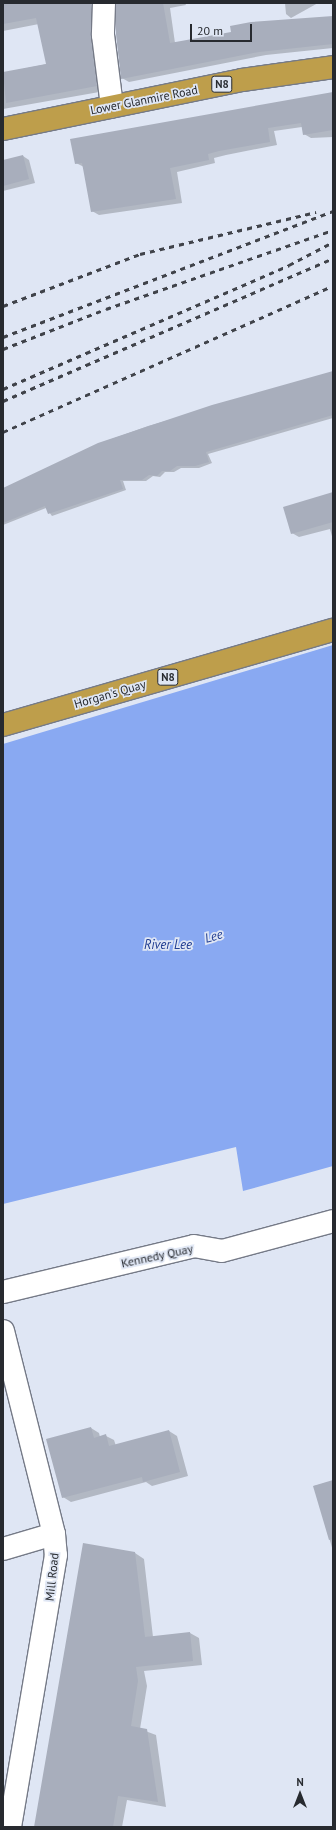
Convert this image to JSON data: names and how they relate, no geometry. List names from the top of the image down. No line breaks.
{"streets":{"highway":["N8","Lower Glanmire Road","Horgan's Quay"],"street":["Kennedy Quay","Mill Road"]},"water":["Lee","River Lee"],"scale_bar":"20 m","north":"top"}
